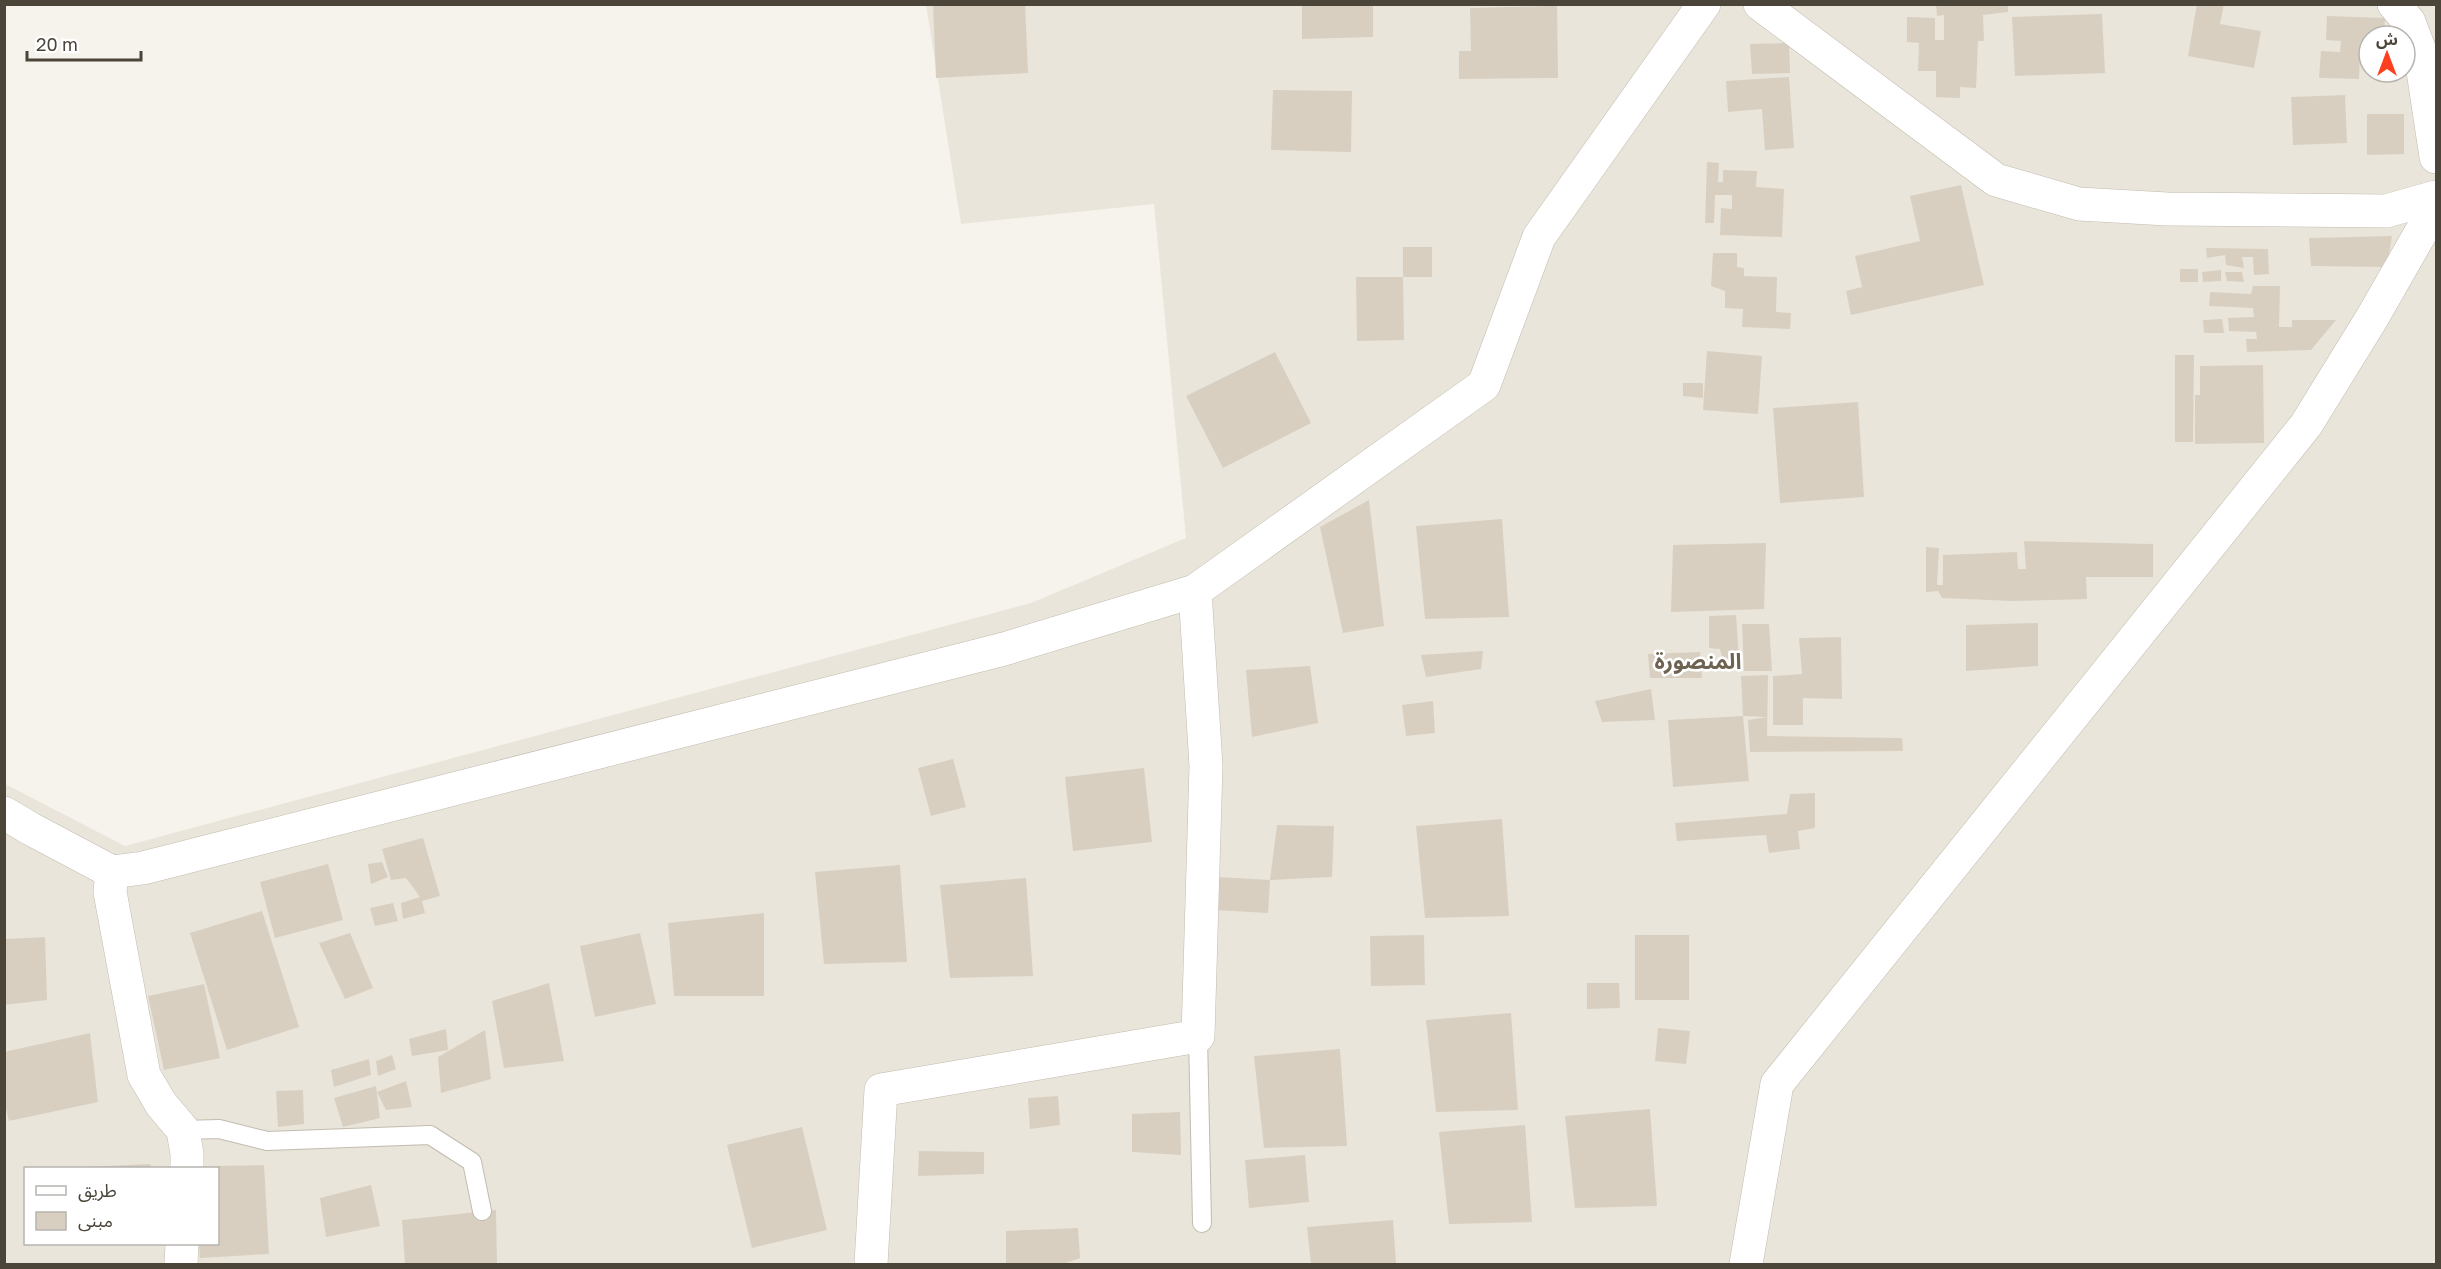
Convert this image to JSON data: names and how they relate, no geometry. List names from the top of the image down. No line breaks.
{"districts":["المنصورة"],"legend":["طريق","مبنى"],"scale_bar":"20 m","north":"top"}
